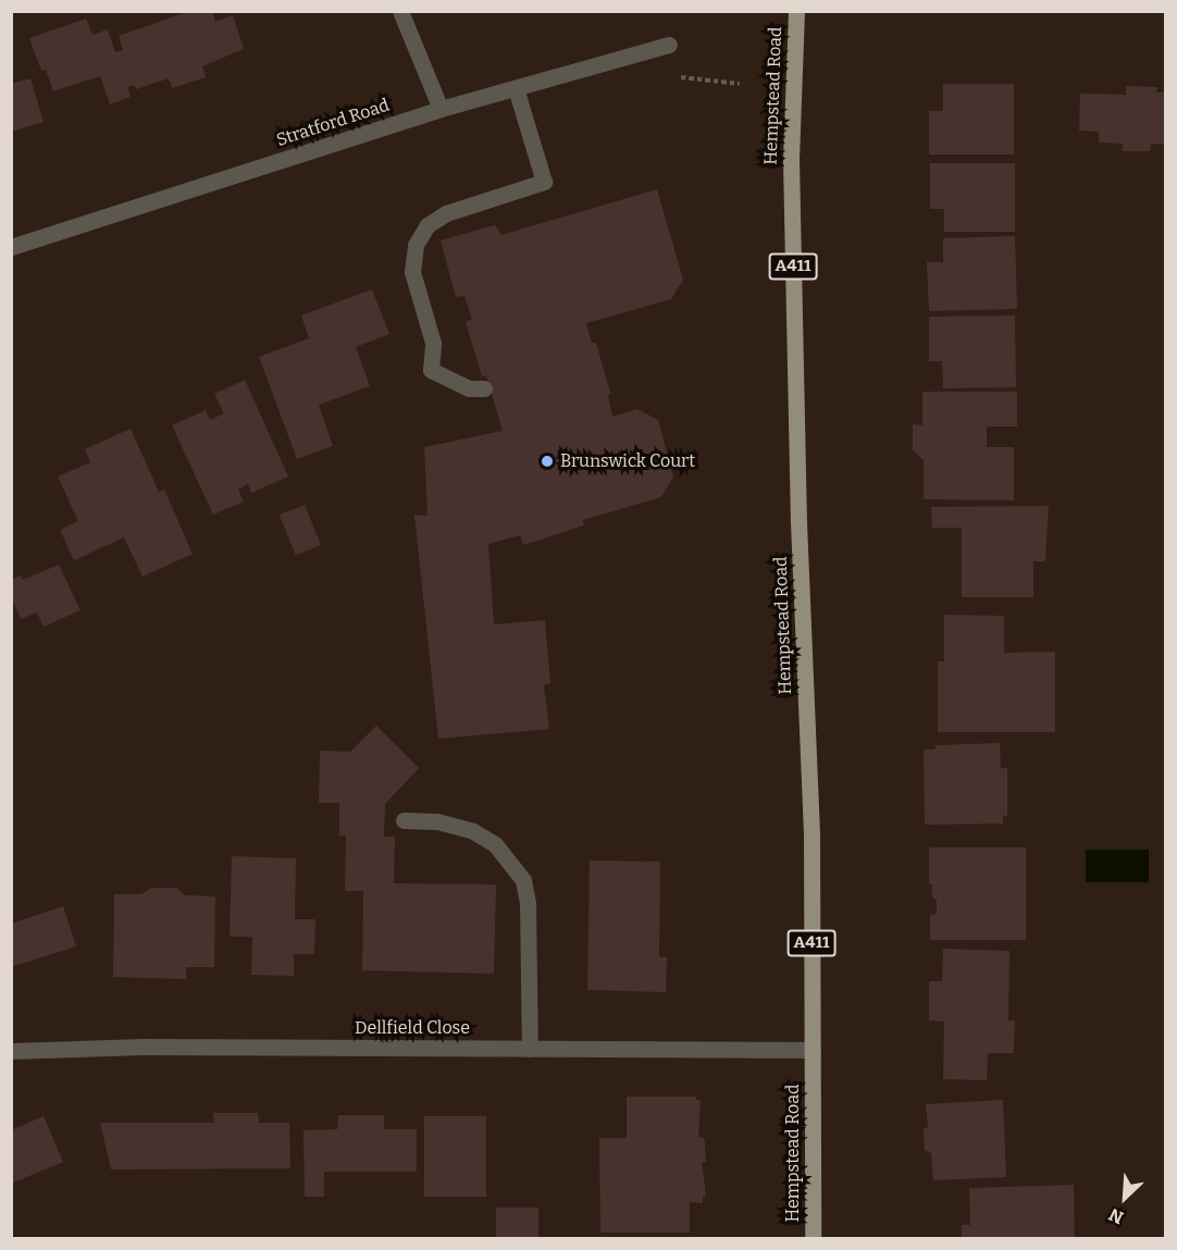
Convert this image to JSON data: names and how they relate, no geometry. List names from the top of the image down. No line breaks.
{"streets":{"main road":["Hempstead Road","A411"],"street":["Stratford Road","Dellfield Close"]},"crossings":[["Hempstead Road","Dellfield Close"]],"places":["Brunswick Court"],"north":"bottom left"}
